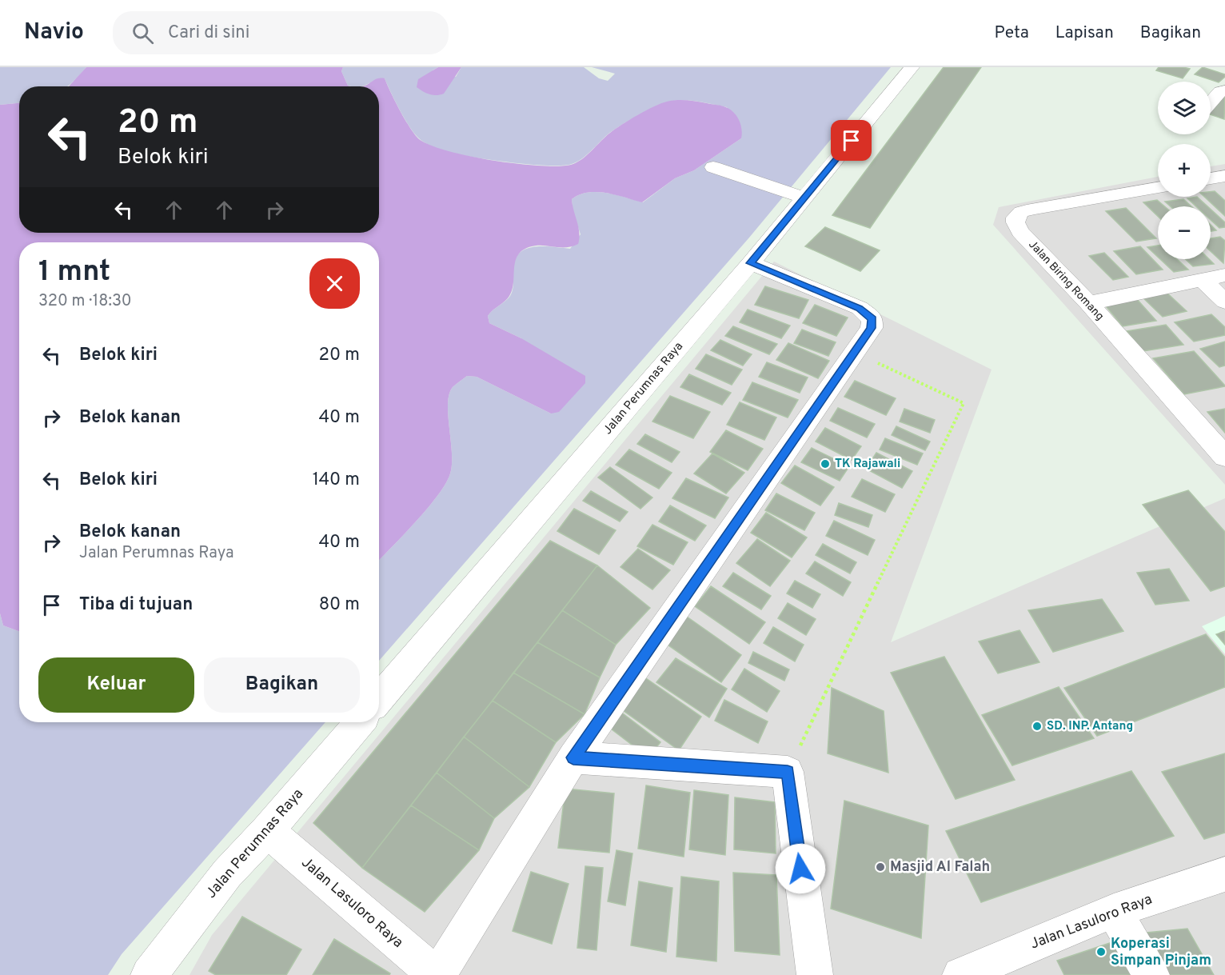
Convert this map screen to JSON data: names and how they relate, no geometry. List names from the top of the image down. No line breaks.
{"streets":{"street":["Jalan Biring Romang","Jalan Perumnas Raya","Jalan Lasuloro Raya"]},"crossings":[["Jalan Perumnas Raya","Jalan Lasuloro Raya"]],"places":["TK Rajawali","SD. INP. Antang","Masjid Al Falah","Koperasi Simpan Pinjam"],"page":{"header":"Navio","search":"Cari di sini","nav":["Peta","Lapisan","Bagikan"],"map_buttons":["+","−"],"turn":["20 m","Belok kiri"],"heading":["1 mnt","320 m · 18:30"],"list":[{"name":"Belok kiri","value":"20 m"},{"name":"Belok kanan","value":"40 m"},{"name":"Belok kiri","value":"140 m"},{"name":"Belok kanan","note":"Jalan Perumnas Raya","value":"40 m"},{"name":"Tiba di tujuan","value":"80 m"}],"buttons":["Keluar","Bagikan"]}}
